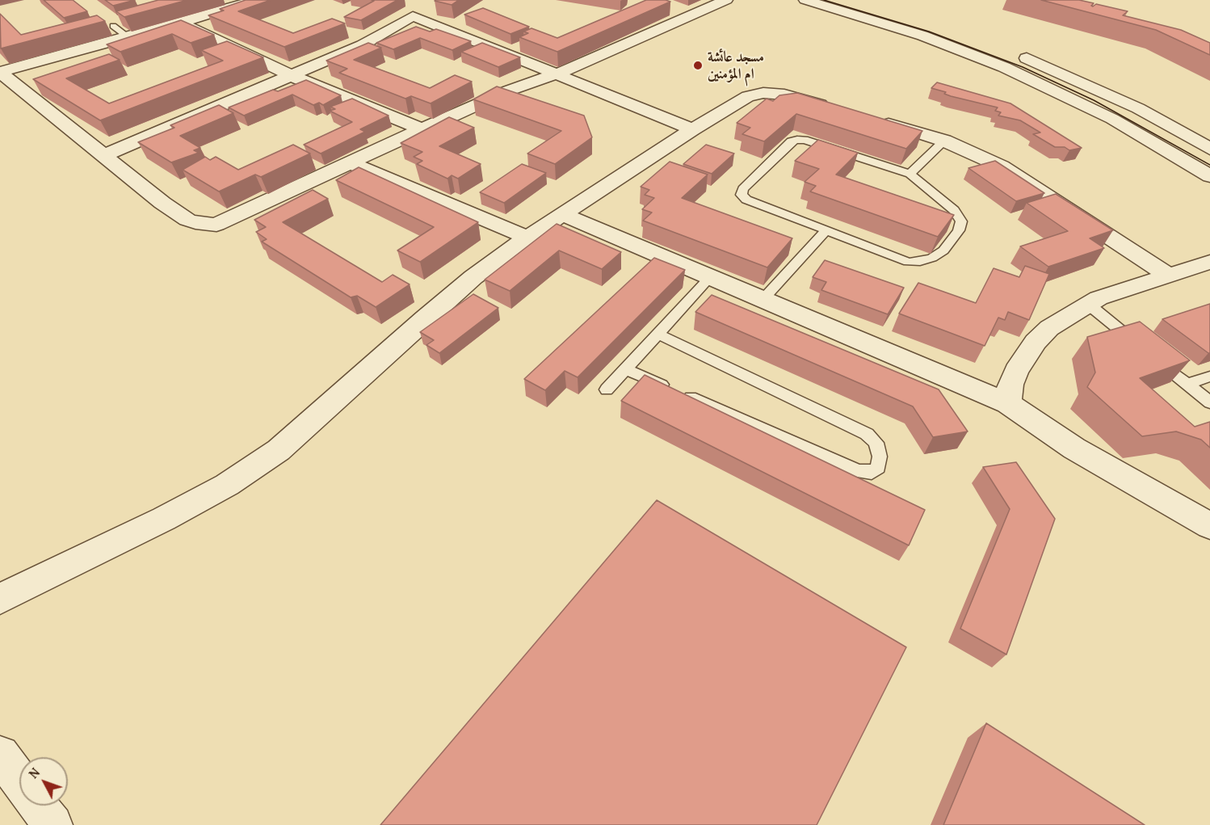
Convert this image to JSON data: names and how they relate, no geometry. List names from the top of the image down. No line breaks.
{"places":["مسجد عائشة ام المؤمنين"],"north":"top left"}
